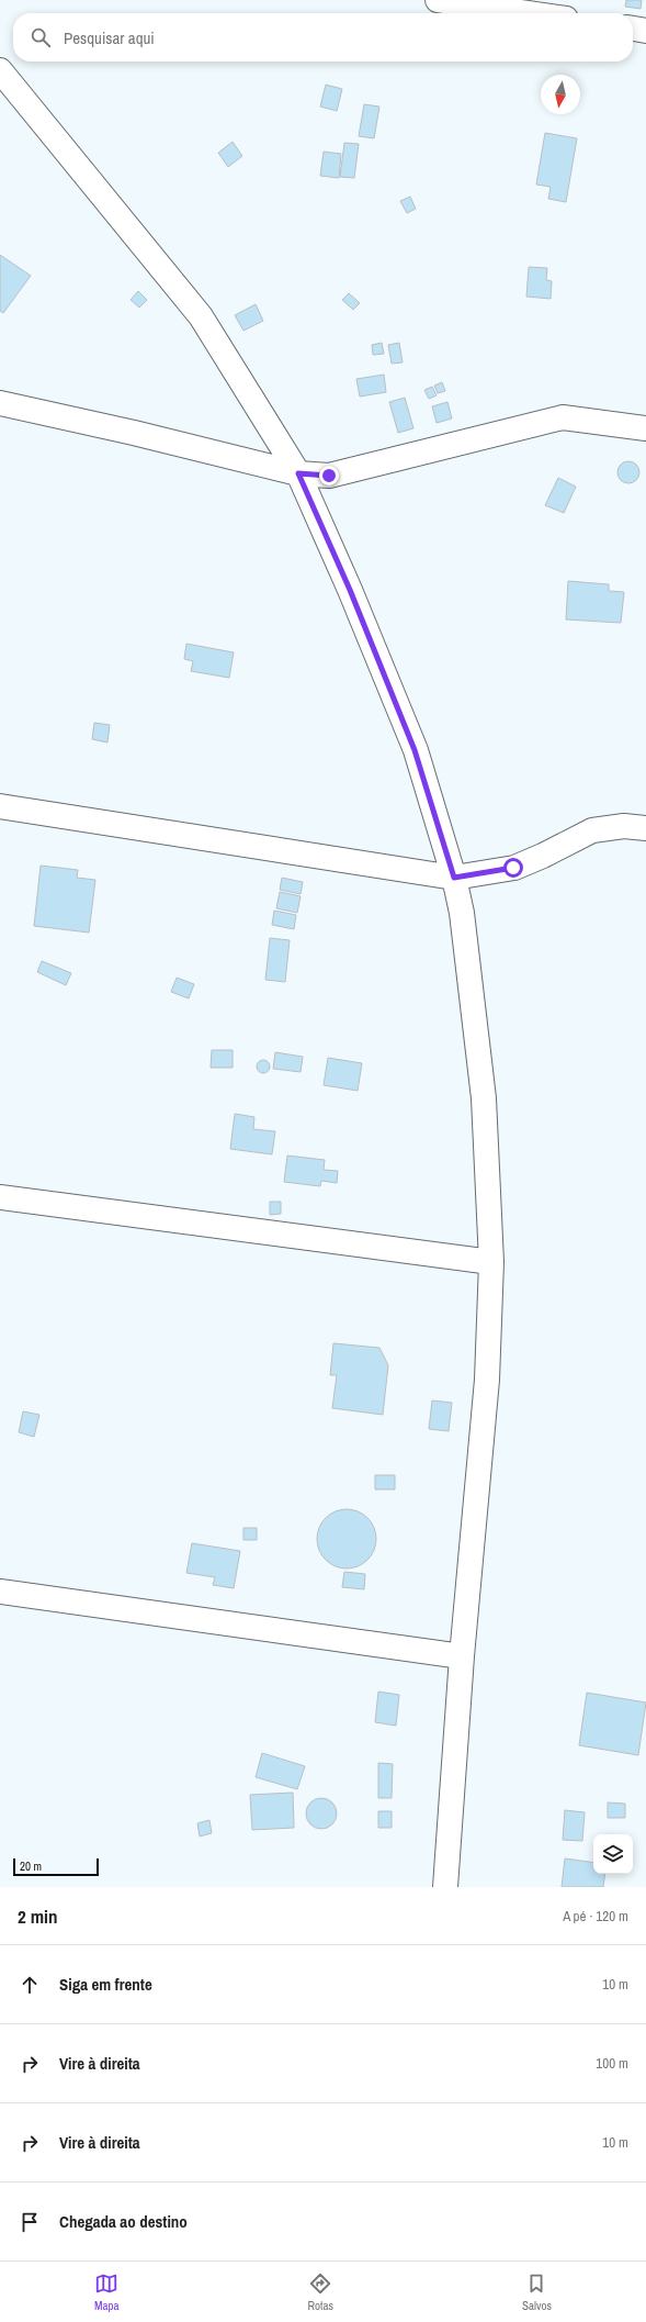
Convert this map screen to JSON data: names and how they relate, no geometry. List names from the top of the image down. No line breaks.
{"scale_bar":"20 m","north":"bottom","page":{"search":"Pesquisar aqui","scale":"20 m","heading":["2 min","A pé · 120 m"],"list":[["Siga em frente","10 m"],["Vire à direita","100 m"],["Vire à direita","10 m"],"Chegada ao destino"],"nav":["Mapa","Rotas","Salvos"]}}
